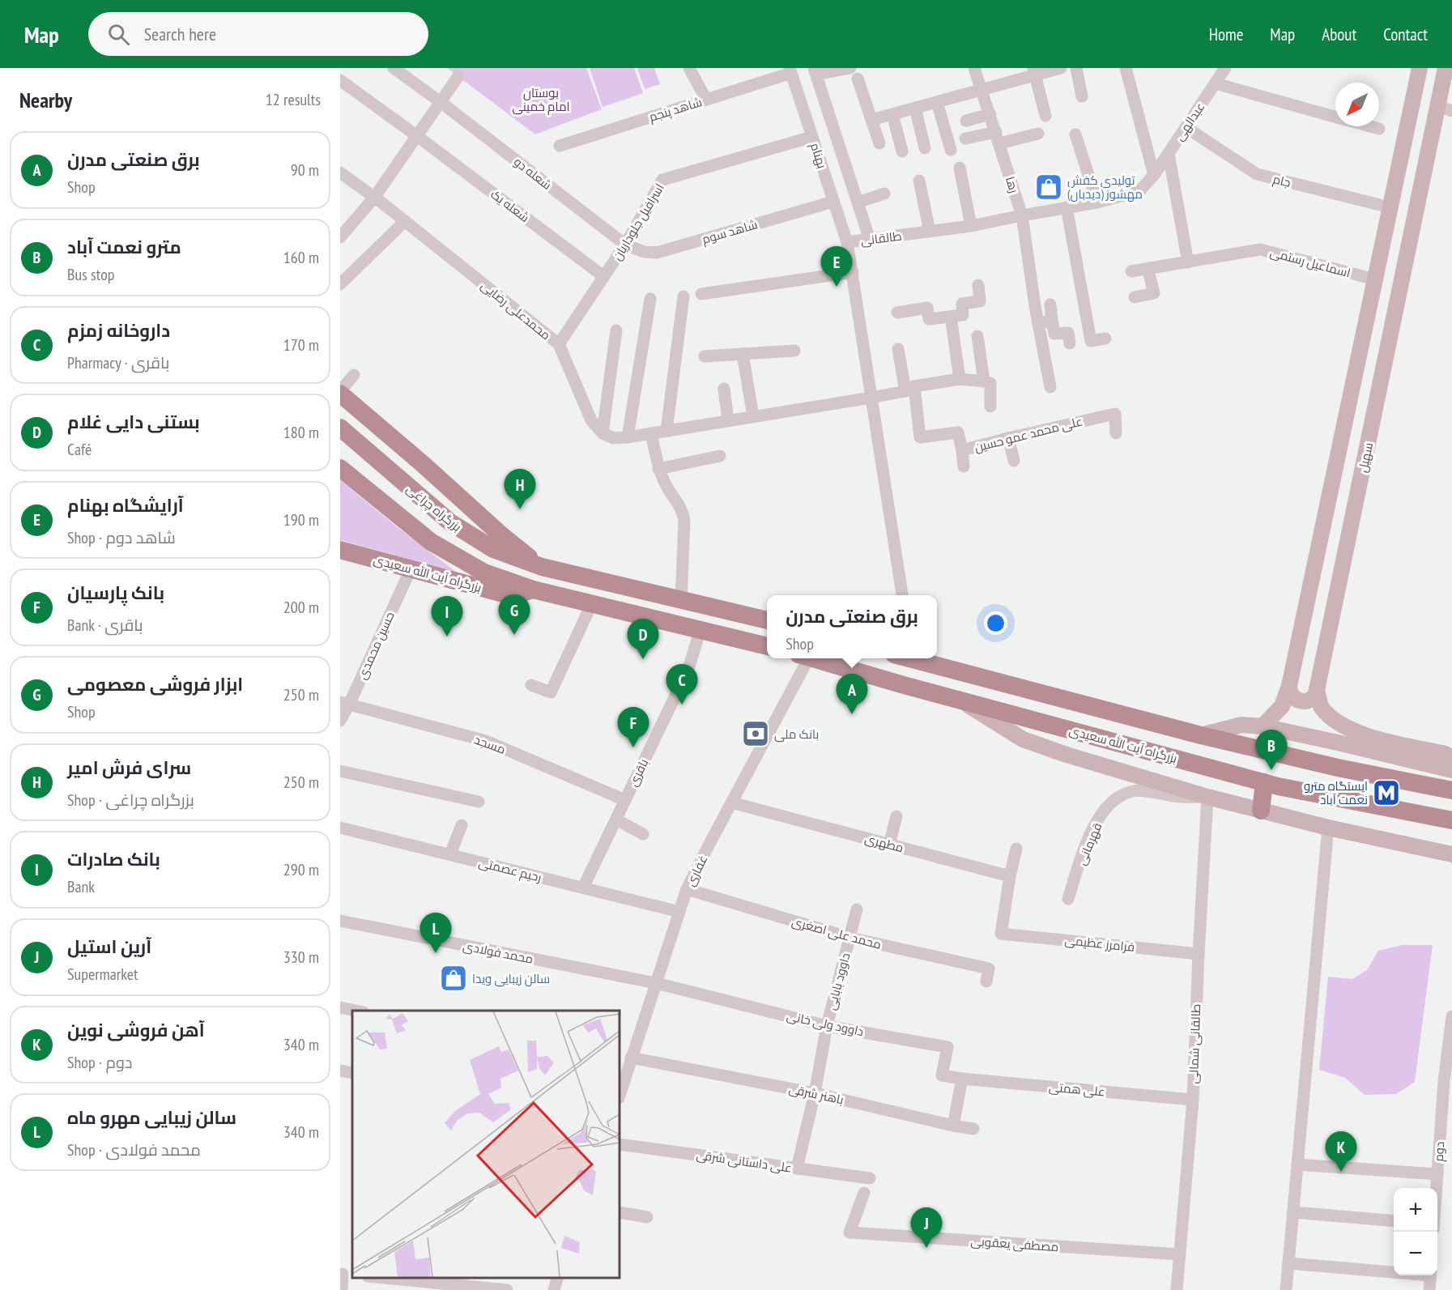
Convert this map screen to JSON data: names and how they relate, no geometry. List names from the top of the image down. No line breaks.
{"streets":{"highway":["بزرگراه چراغی","بزرگراه آیت الله سعیدی"],"main road":["سهیل"],"street":["شاهد پنجم","عبدالهی","بهنام","شعله دو","جام","رها","شعله یک","اسرافیل جلوداریان","شاهد سوم","طالقانی","اسماعیل رستمی","محمدعلی رضایی","علی محمد عمو حسین","حسین محمدی","مسجد","باقری","مطهری","قهرمانی","رحیم عصمتی","غفاری","محمد علی اصغری","فرامرز عظیمی","محمد فولادی","داوود بابایی","داوود ولی خانی","طالقانی شمالی","علی همتی","باهنر شرقی","دوم","علی داستانی شرقی","مصطفی یعقوبی"]},"crossings":[["شاهد پنجم","بهنام"],["عبدالهی","جام"],["عبدالهی","طالقانی"],["بهنام","اسرافیل جلوداریان"],["بهنام","شاهد سوم"],["بهنام","طالقانی"],["شعله دو","اسرافیل جلوداریان"],["شعله دو","شاهد سوم"],["رها","طالقانی"],["شعله یک","اسرافیل جلوداریان"],["اسرافیل جلوداریان","شاهد سوم"],["اسرافیل جلوداریان","محمدعلی رضایی"],["بزرگراه آیت الله سعیدی","حسین محمدی"],["بزرگراه آیت الله سعیدی","باقری"],["حسین محمدی","مسجد"],["مسجد","باقری"],["باقری","رحیم عصمتی"],["مطهری","غفاری"],["مطهری","فرامرز عظیمی"],["قهرمانی","طالقانی شمالی"],["رحیم عصمتی","غفاری"],["غفاری","محمد علی اصغری"],["غفاری","محمد فولادی"],["غفاری","داوود ولی خانی"],["غفاری","باهنر شرقی"],["محمد علی اصغری","داوود بابایی"],["فرامرز عظیمی","طالقانی شمالی"],["محمد فولادی","داوود ولی خانی"],["داوود بابایی","داوود ولی خانی"],["داوود بابایی","باهنر شرقی"],["داوود بابایی","علی داستانی شرقی"],["داوود ولی خانی","علی همتی"],["طالقانی شمالی","علی همتی"],["طالقانی شمالی","مصطفی یعقوبی"]],"parks":["بوستان امام خمینی"],"places":{"shop":["تولیدی کفش مهشوز (دیدبان)","سالن زیبایی ویدا"],"bank":["بانک ملی"],"metro station":["ایستگاه مترو نعمت آباد"]},"north":"bottom left","page":{"header":"Map","search":"Search here","nav":["Home","Map","About","Contact"],"heading":["Nearby","12 results"],"list":[{"mark":"A","name":"برق صنعتی مدرن","note":"Shop","value":"90 m"},{"mark":"B","name":"مترو نعمت آباد","note":"Bus stop","value":"160 m"},{"mark":"C","name":"داروخانه زمزم","note":"Pharmacy · باقری","value":"170 m"},{"mark":"D","name":"بستنی دایی غلام","note":"Café","value":"180 m"},{"mark":"E","name":"آرایشگاه بهنام","note":"Shop · شاهد دوم","value":"190 m"},{"mark":"F","name":"بانک پارسیان","note":"Bank · باقری","value":"200 m"},{"mark":"G","name":"ابزار فروشی معصومی","note":"Shop","value":"250 m"},{"mark":"H","name":"سرای فرش امیر","note":"Shop · بزرگراه چراغی","value":"250 m"},{"mark":"I","name":"بانک صادرات","note":"Bank","value":"290 m"},{"mark":"J","name":"آرین استیل","note":"Supermarket","value":"330 m"},{"mark":"K","name":"آهن فروشی نوین","note":"Shop · دوم","value":"340 m"},{"mark":"L","name":"سالن زیبایی مهرو ماه","note":"Shop · محمد فولادی","value":"340 m"}],"pins":["E","H","G","I","D","C","A","F","B","L","K","J"],"popup":["برق صنعتی مدرن","Shop"],"map_buttons":["+","−"]}}
